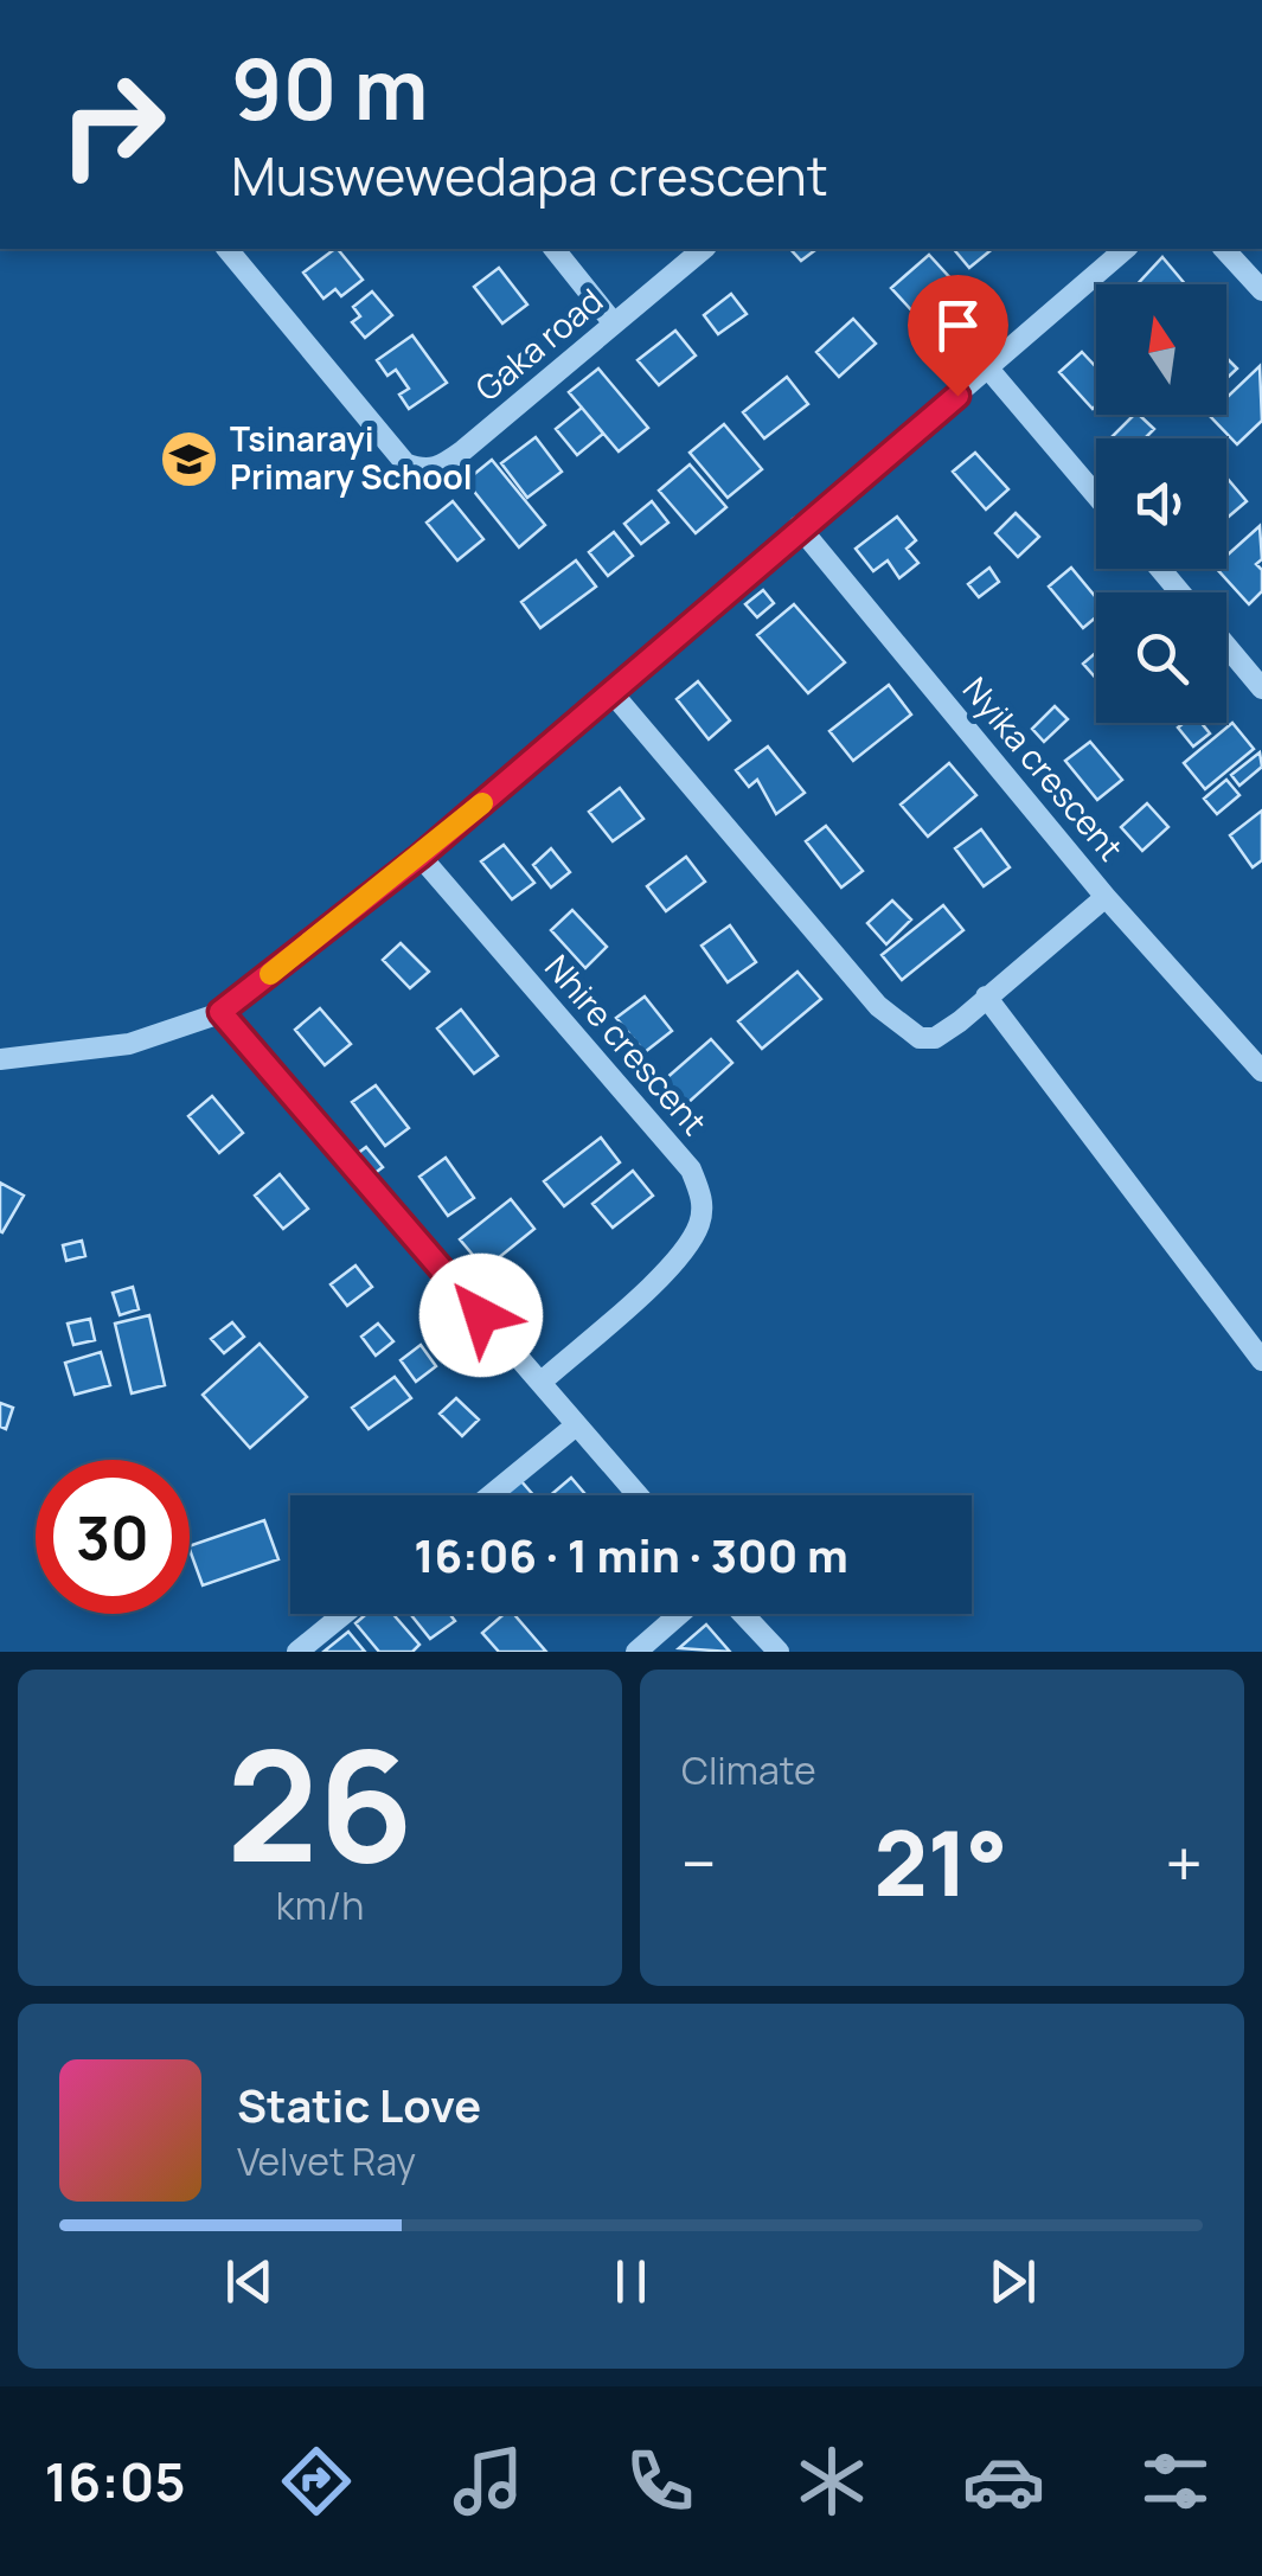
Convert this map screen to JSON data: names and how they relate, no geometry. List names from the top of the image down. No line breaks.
{"streets":{"street":["Gaka road","Nyika crescent","Nhire crescent"]},"places":{"school or university":["Tsinarayi Primary School"]},"north":"top","page":{"turn":["90 m","Muswewedapa crescent"],"limit":"30","trip":"16:06 · 1 min · 300 m","tile":[["26","km/h"],"Climate"],"heat":["−","21°","+"],"song":["Static Love","Velvet Ray"],"tabs":"16:05"}}
